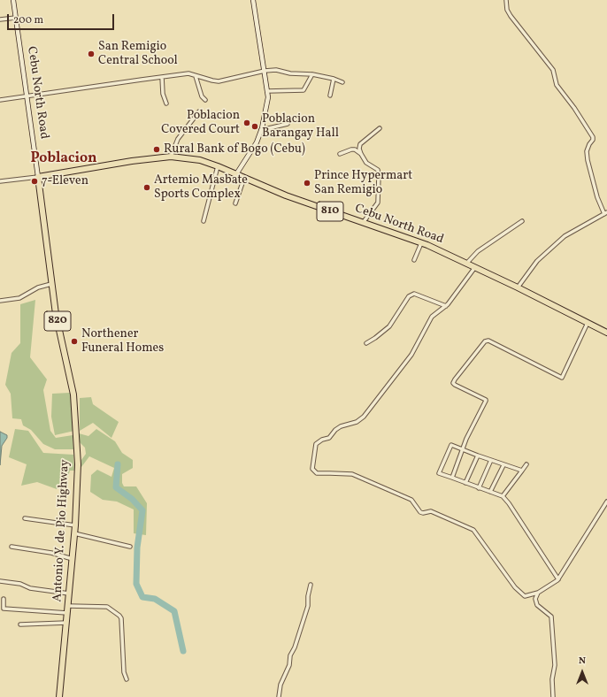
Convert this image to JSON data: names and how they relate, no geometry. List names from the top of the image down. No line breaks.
{"streets":{"highway":["Cebu North Road","810","820","Antonio Y. de Pio Highway"]},"crossings":[["Cebu North Road","Antonio Y. de Pio Highway"]],"districts":["Poblacion"],"places":["San Remigio Central School","Poblacion Covered Court","Poblacion Barangay Hall","Rural Bank of Bogo (Cebu)","7-Eleven","Prince Hypermart San Remigio","Artemio Masbate Sports Complex","Northener Funeral Homes"],"scale_bar":"200 m","north":"top"}
